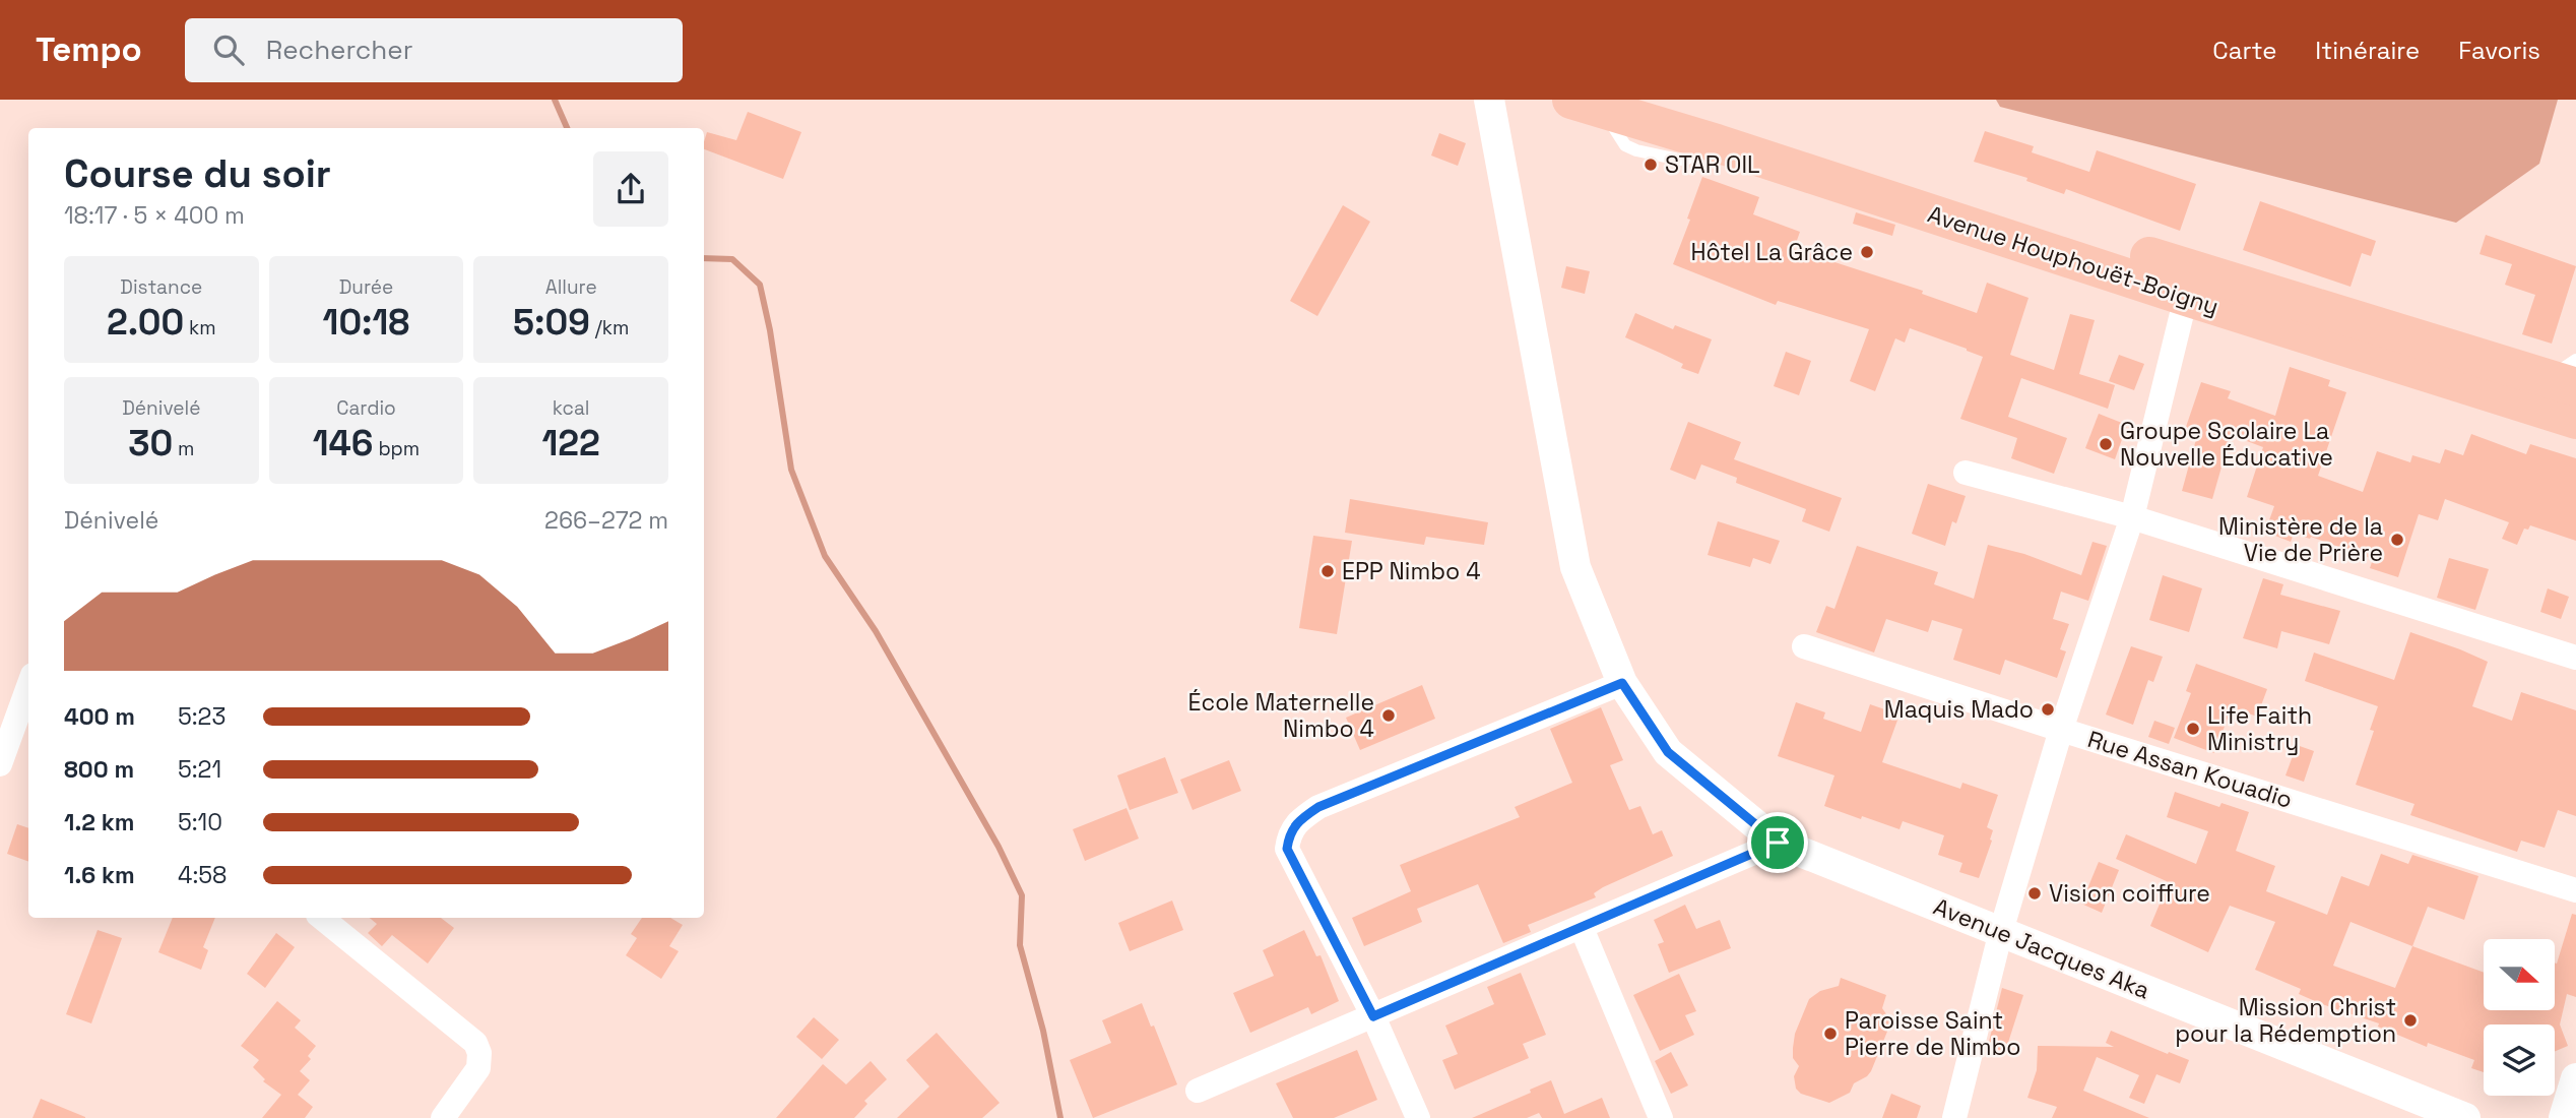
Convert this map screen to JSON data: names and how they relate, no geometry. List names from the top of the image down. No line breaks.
{"streets":{"highway":["Avenue Houphouët-Boigny"],"street":["Rue Assan Kouadio","Avenue Jacques Aka"]},"places":["STAR OIL","Hôtel La Grâce","Groupe Scolaire La Nouvelle Éducative","Ministère de la Vie de Prière","EPP Nimbo 4","Maquis Mado","École Maternelle Nimbo 4","Life Faith Ministry","Vision coiffure","Mission Christ pour la Rédemption","Paroisse Saint Pierre de Nimbo"],"north":"right","page":{"header":"Tempo","search":"Rechercher","nav":["Carte","Itinéraire","Favoris"],"heading":["Course du soir","18:17 · 5 × 400 m"],"stats":[["Distance","2.00 km"],["Durée","10:18"],["Allure","5:09 /km"],["Dénivelé","30 m"],["Cardio","146 bpm"],["kcal","122"]],"chart":["Dénivelé","266–272 m"],"list":[{"name":"400 m","note":"5:23"},{"name":"800 m","note":"5:21"},{"name":"1.2 km","note":"5:10"},{"name":"1.6 km","note":"4:58"}]}}
